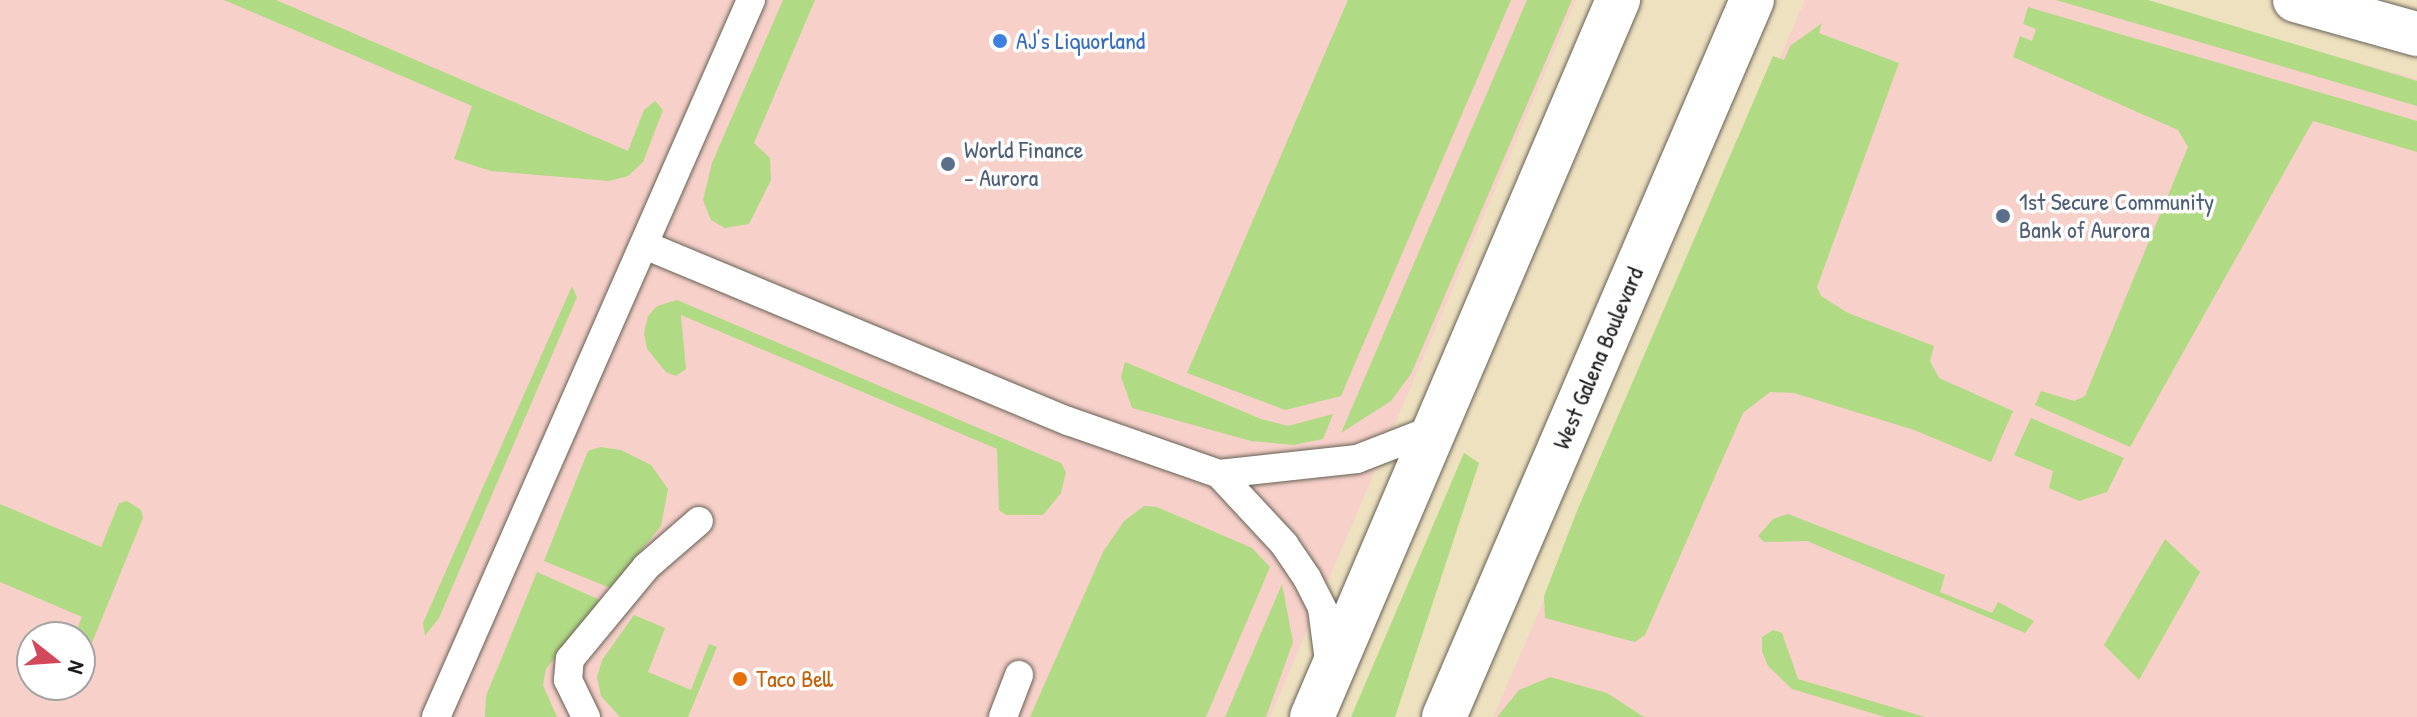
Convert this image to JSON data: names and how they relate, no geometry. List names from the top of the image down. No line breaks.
{"streets":{"main road":["West Galena Boulevard"]},"places":["AJ's Liquorland","World Finance - Aurora","1st Secure Community Bank of Aurora","Taco Bell"],"north":"right"}
